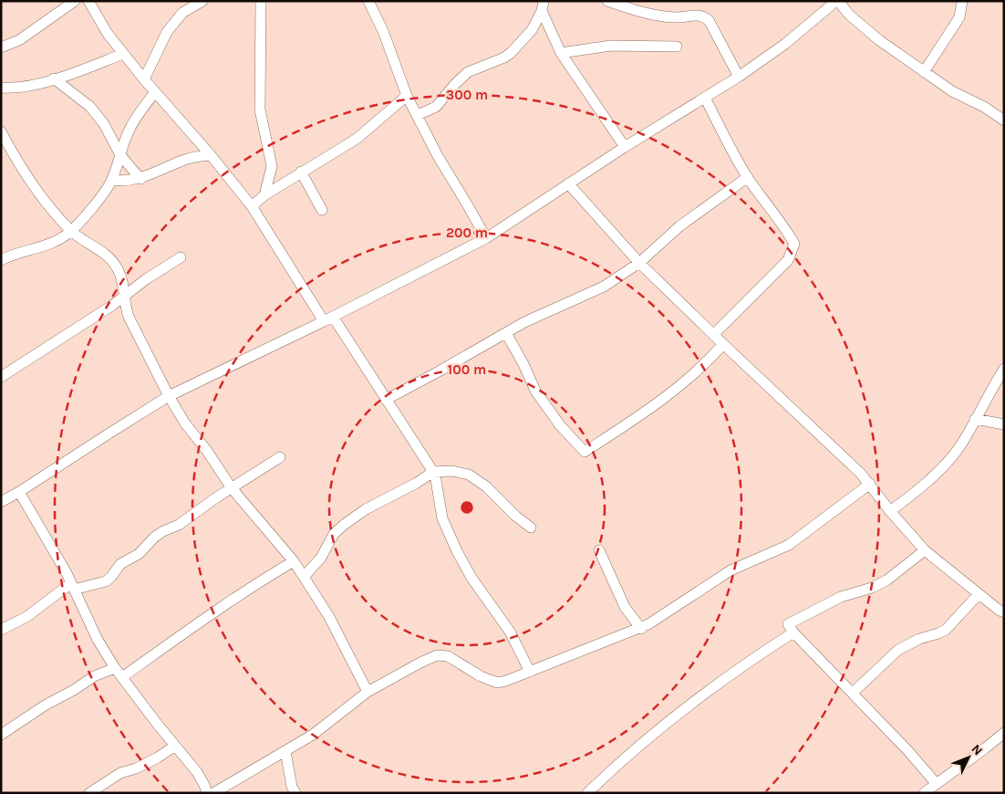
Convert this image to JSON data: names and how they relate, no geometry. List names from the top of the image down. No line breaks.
{"north":"top right","rings":["300 m","200 m","100 m"]}
